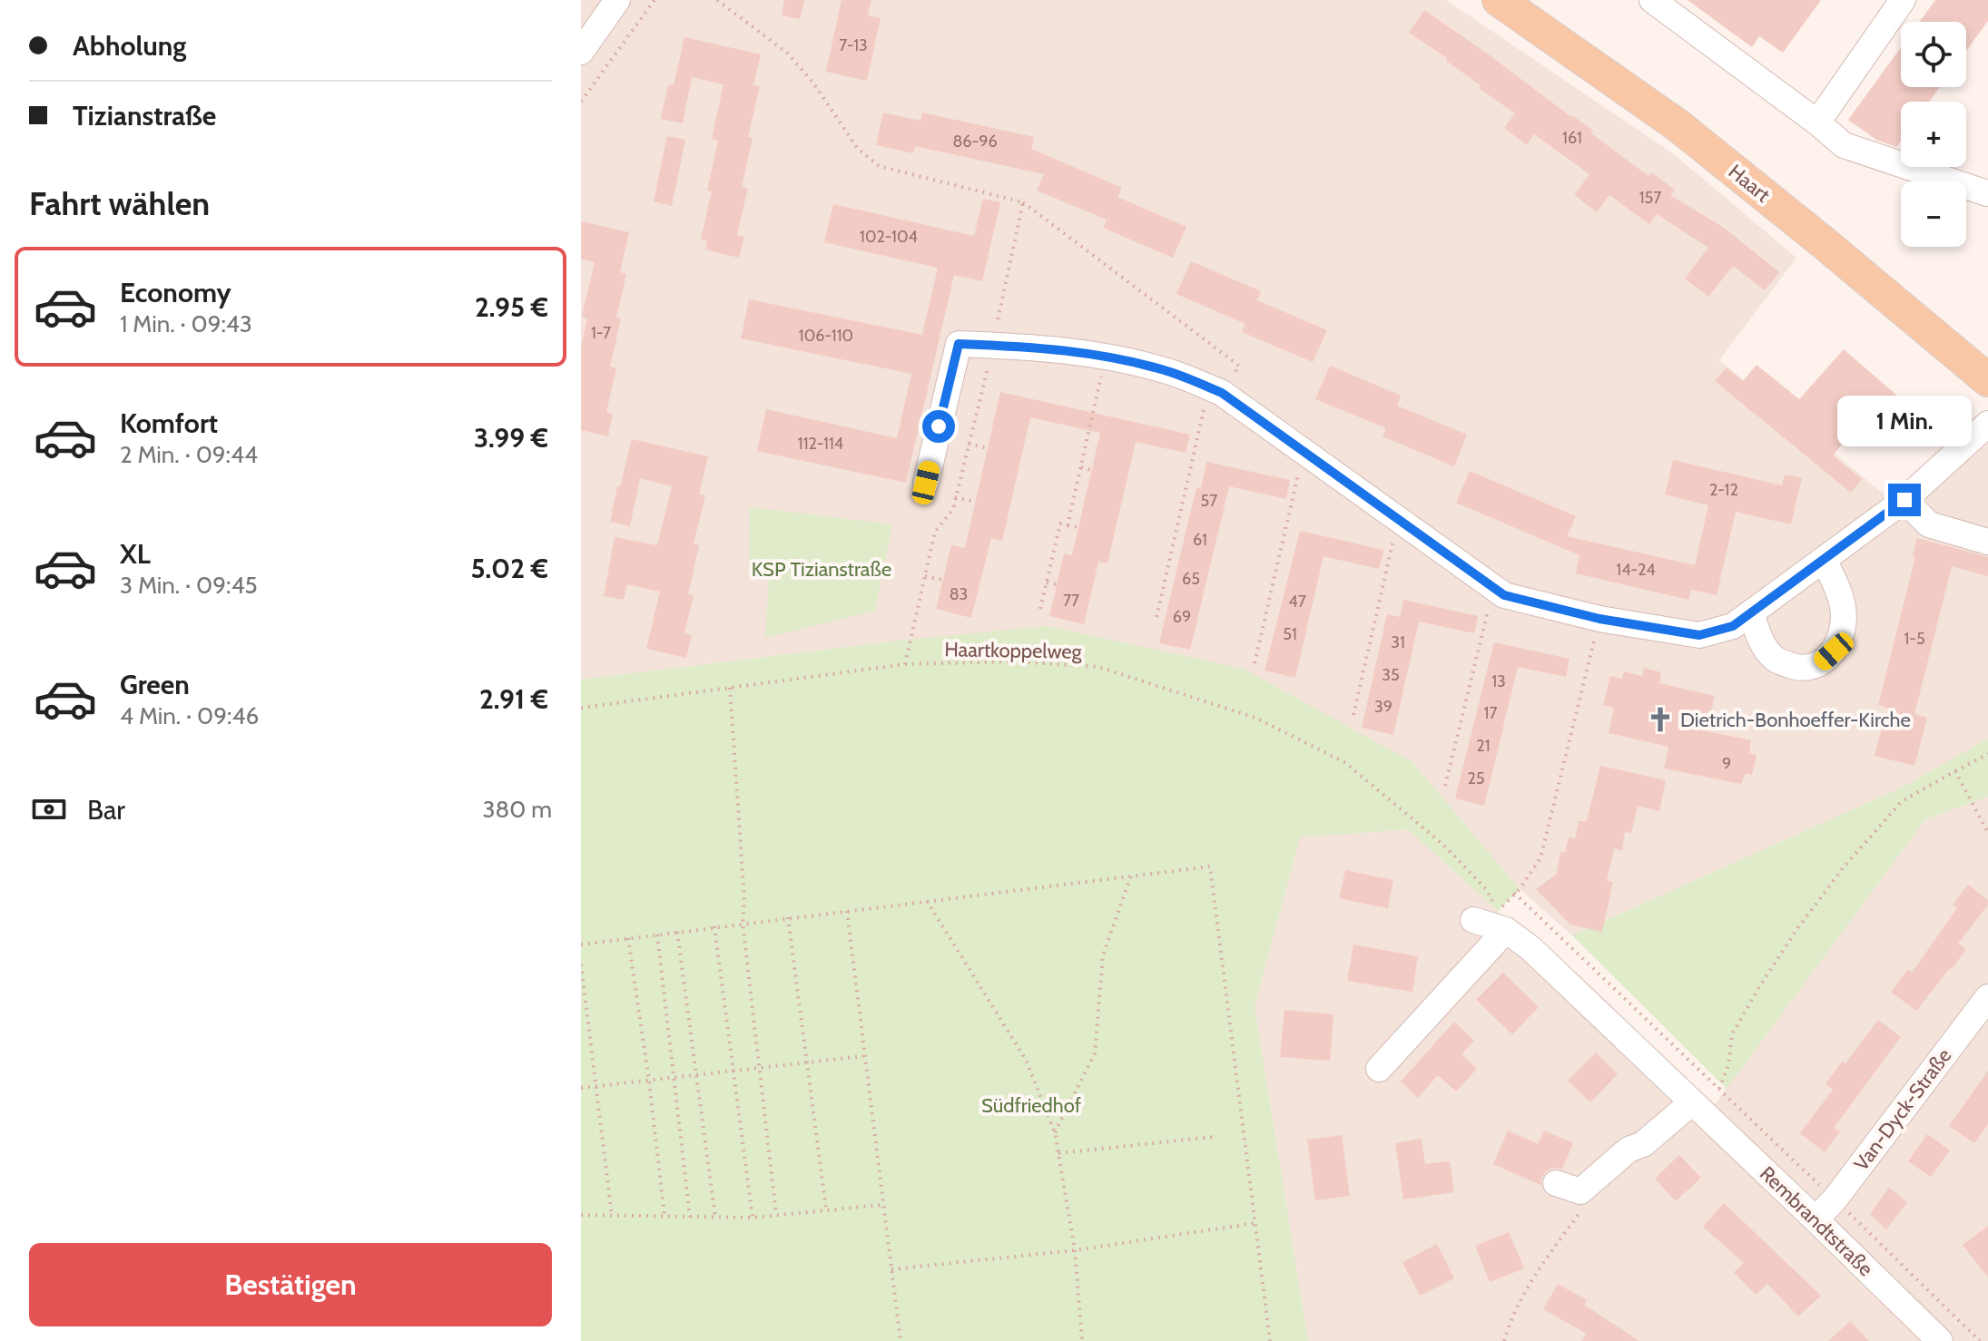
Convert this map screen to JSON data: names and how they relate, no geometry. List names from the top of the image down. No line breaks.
{"streets":{"main road":["Haart"],"street":["Van-Dyck-Straße","Rembrandtstraße"],"path":["Haartkoppelweg"]},"crossings":[["Haartkoppelweg","Rembrandtstraße"],["Van-Dyck-Straße","Rembrandtstraße"]],"parks":["KSP Tizianstraße","Südfriedhof"],"places":{"church":["Dietrich-Bonhoeffer-Kirche"]},"house_numbers":["7-13","161","86-96","157","102-104","1-7","106-110","112-114","2-12","57","61","14-24","65","83","77","47","69","51","1-5","31","35","13","39","17","21","9","25"],"page":{"banner":["Abholung","Tizianstraße"],"map_buttons":["+","−"],"heading":"Fahrt wählen","list":[{"name":"Economy","note":"1 Min. · 09:43","value":"2.95 €"},{"name":"Komfort","note":"2 Min. · 09:44","value":"3.99 €"},{"name":"XL","note":"3 Min. · 09:45","value":"5.02 €"},{"name":"Green","note":"4 Min. · 09:46","value":"2.91 €"}],"bubble":"1 Min.","pay":["Bar","380 m"],"buttons":"Bestätigen"}}
